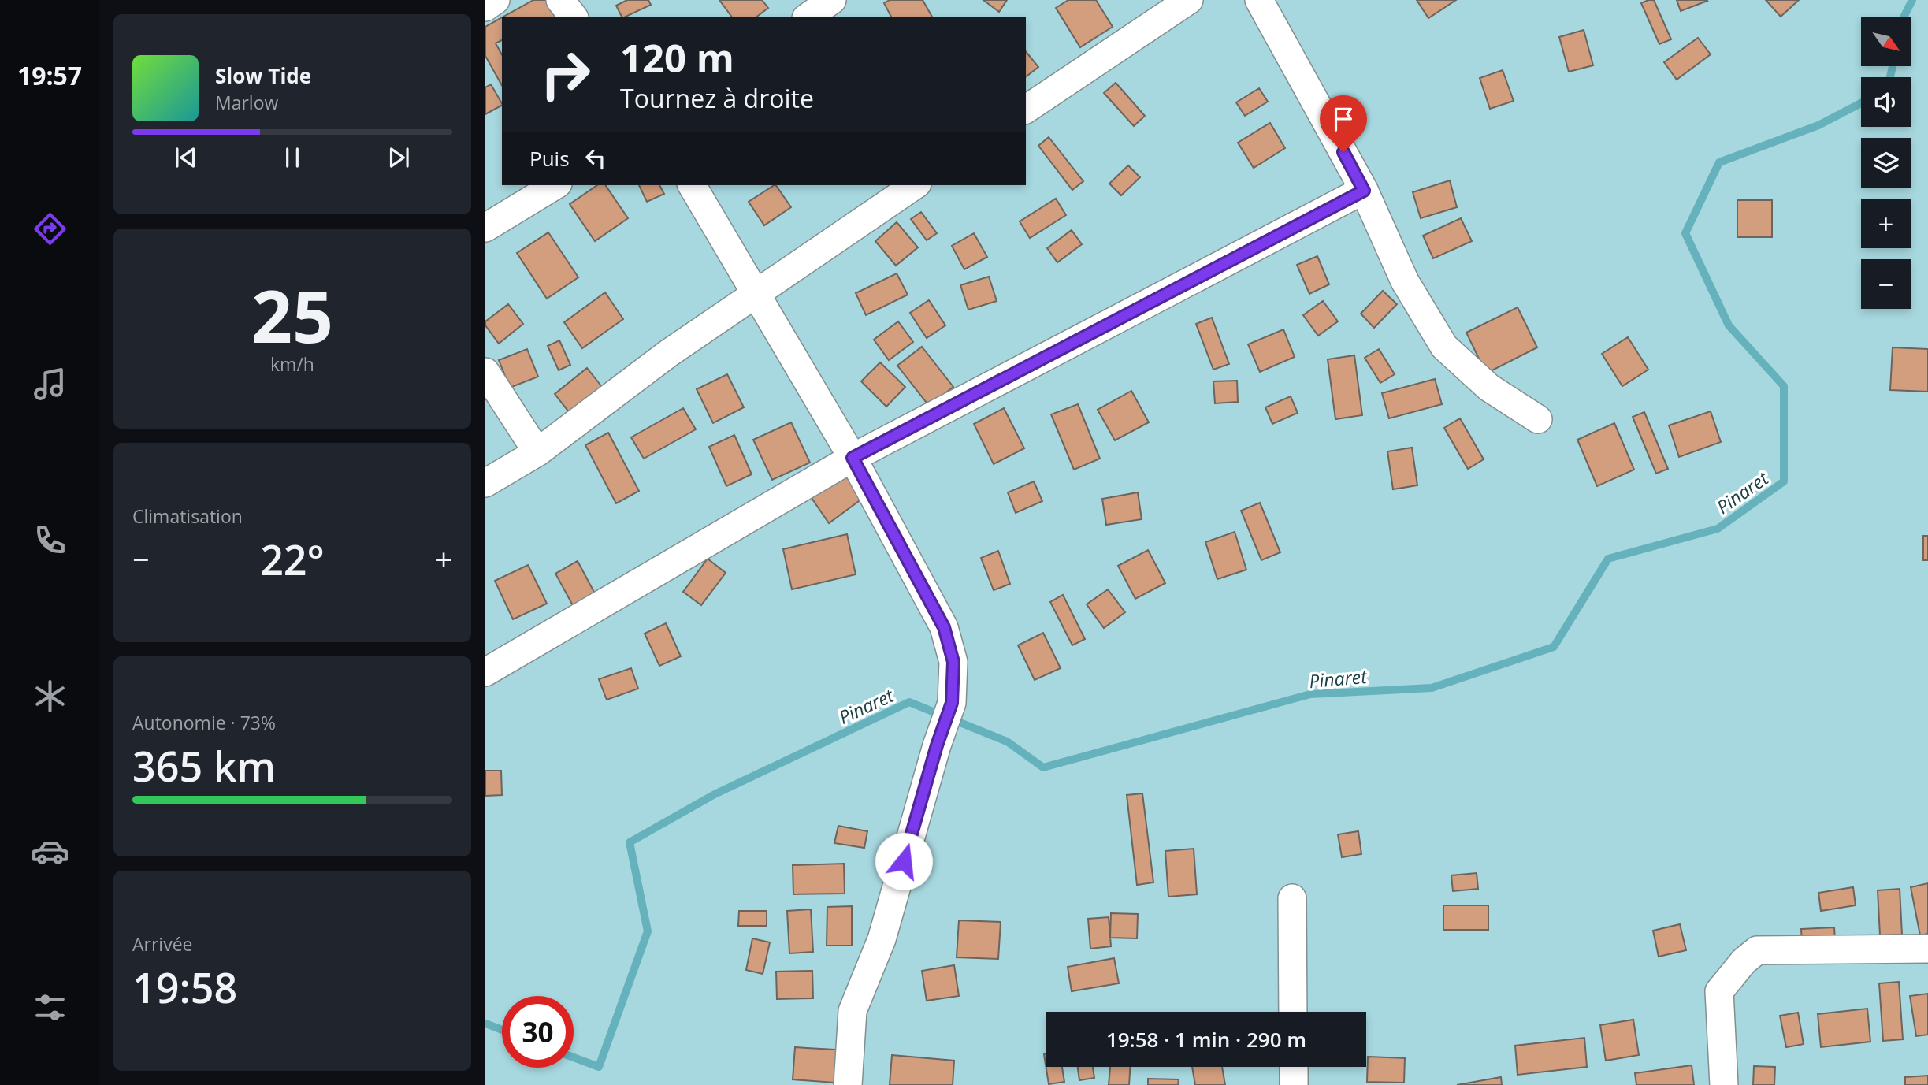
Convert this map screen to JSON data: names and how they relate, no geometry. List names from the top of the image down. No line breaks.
{"water":["Pinaret"],"north":"bottom right","page":{"tabs":"19:57","map_buttons":["+","−"],"turn":["120 m","Tournez à droite"],"song":["Slow Tide","Marlow"],"then":"Puis","tile":[["25","km/h"],"Climatisation",["Autonomie · 73%","365 km"],["Arrivée","19:58"]],"heat":["−","22°","+"],"limit":"30","trip":"19:58 · 1 min · 290 m"}}
